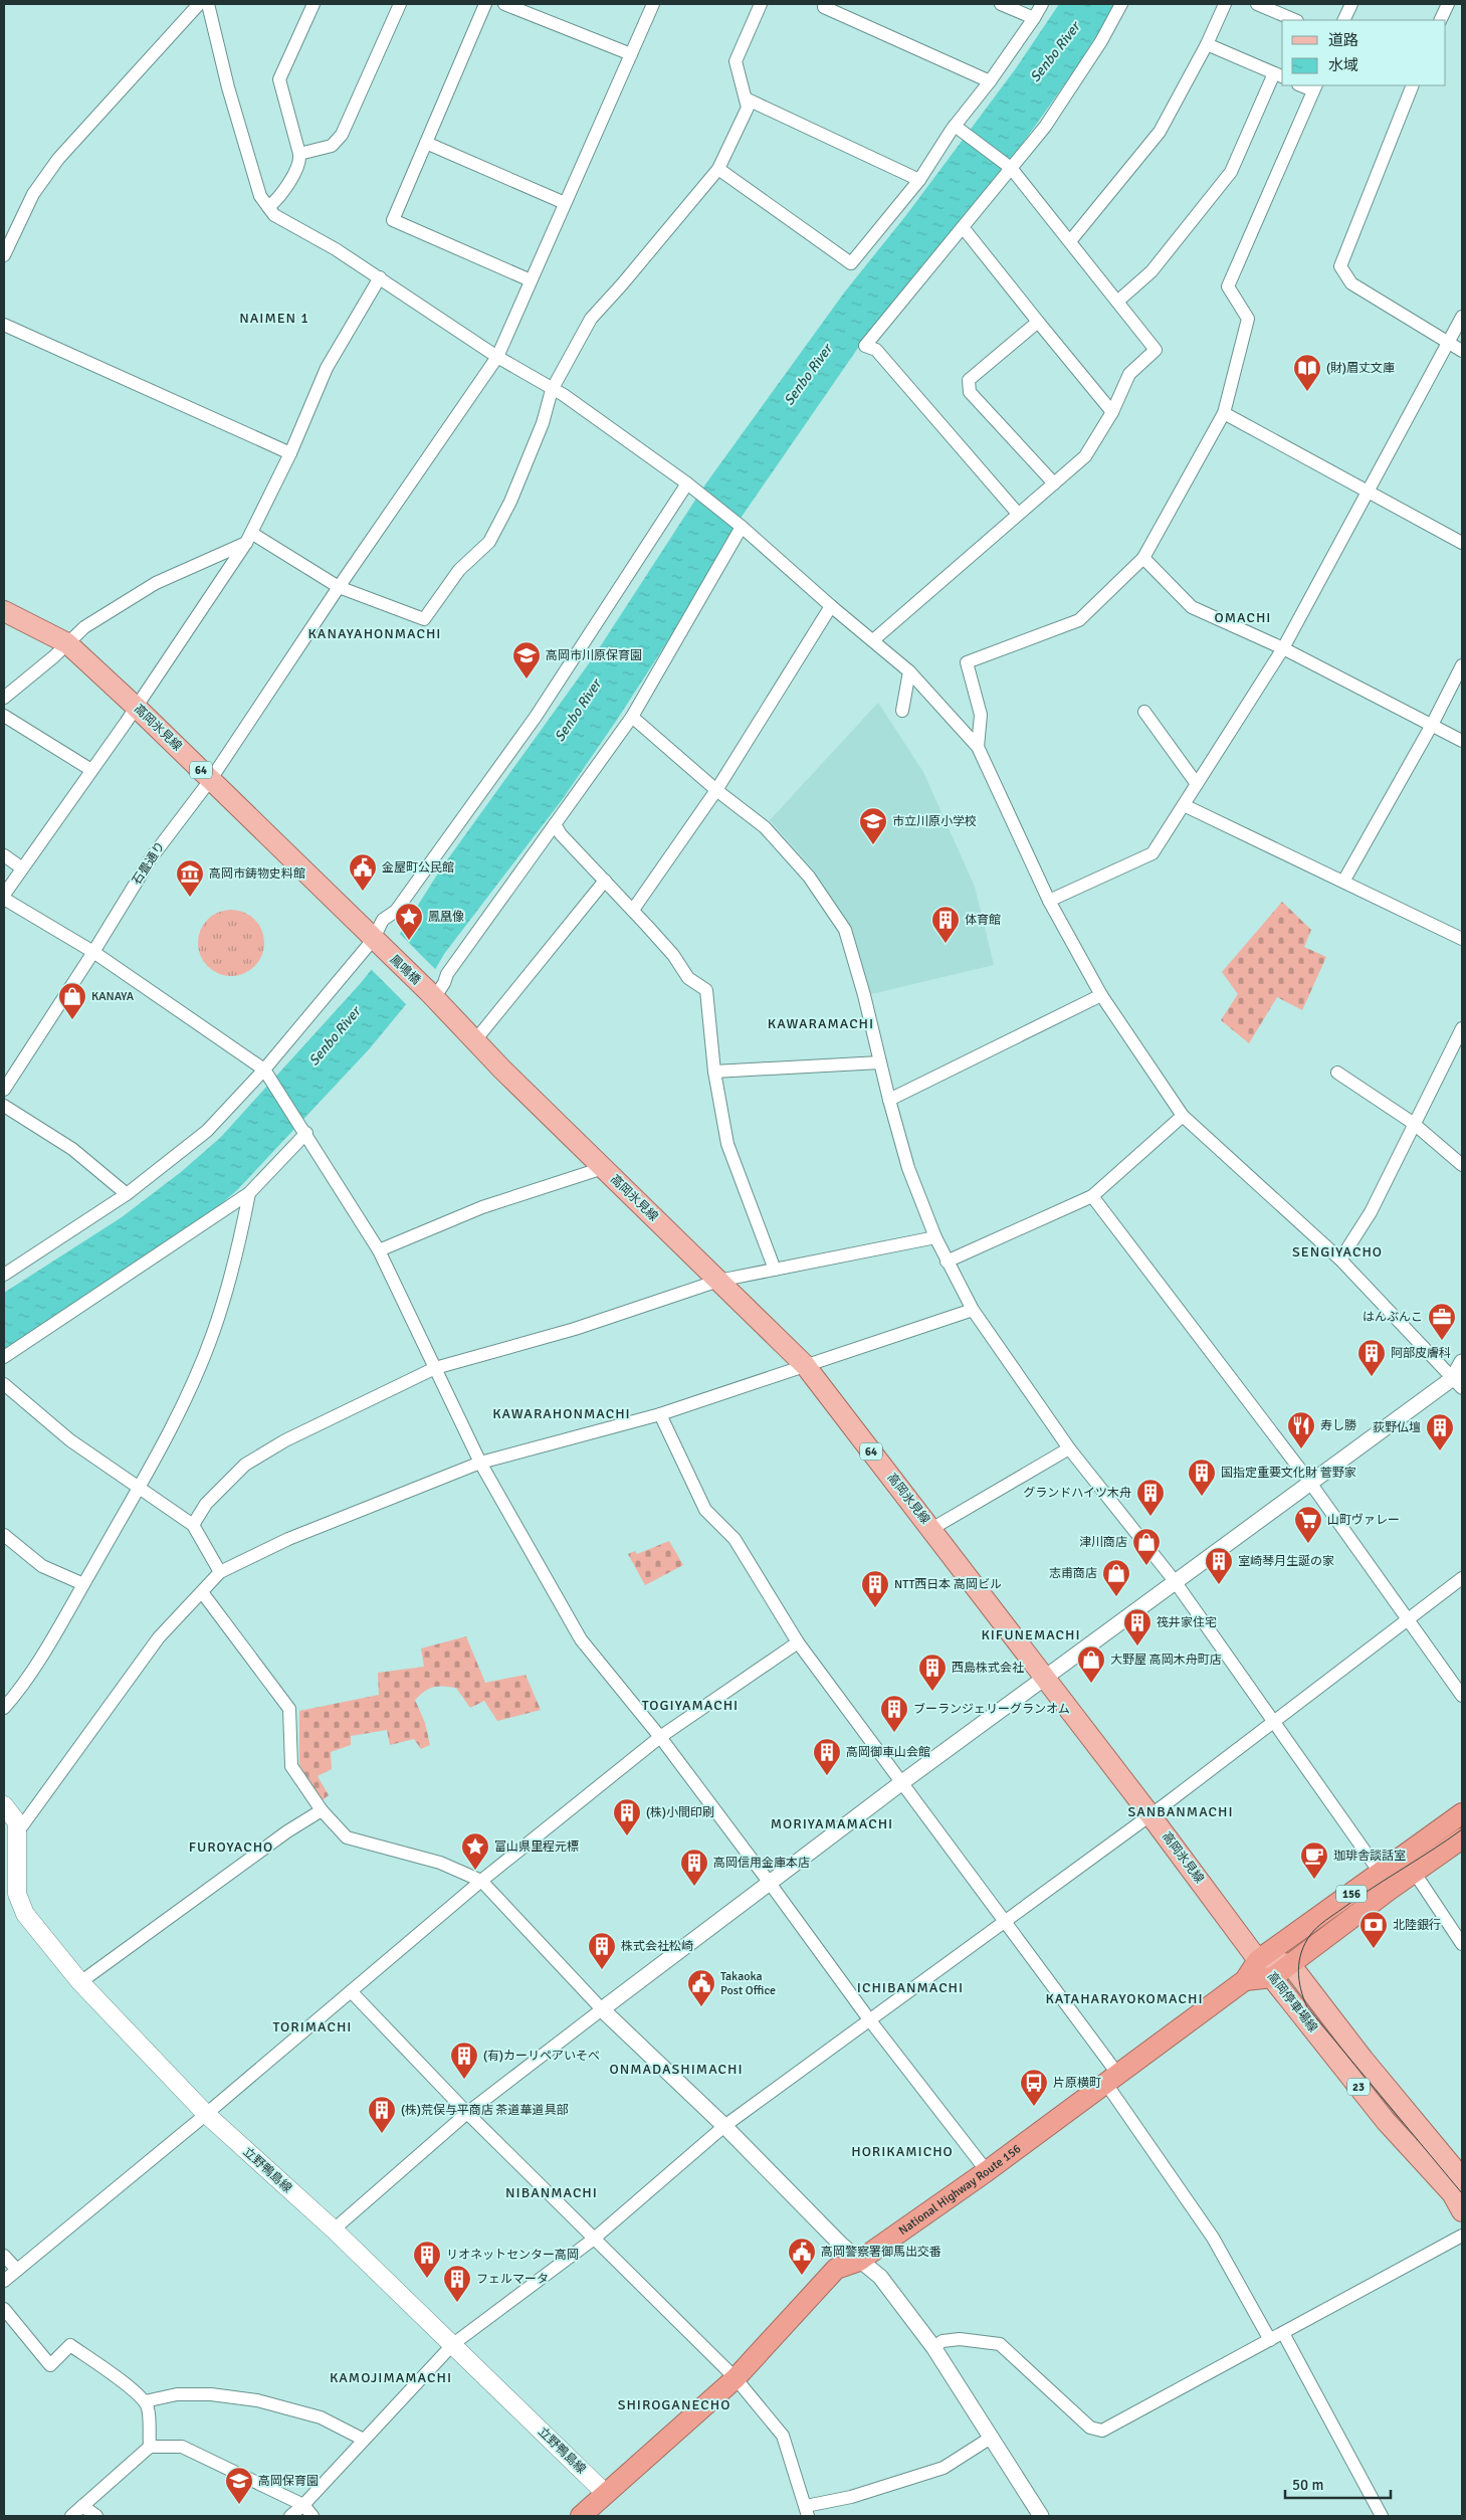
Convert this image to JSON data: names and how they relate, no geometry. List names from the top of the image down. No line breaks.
{"streets":{"highway":["156","National Highway Route 156"],"main road":["高岡氷見線","64","鳳鳴橋","高岡停車場線","23","立野鴨島線"],"street":["石畳通り"]},"crossings":[["高岡氷見線","石畳通り"],["高岡氷見線","鳳鳴橋"],["高岡氷見線","高岡停車場線"],["高岡氷見線","National Highway Route 156"],["高岡停車場線","National Highway Route 156"],["立野鴨島線","National Highway Route 156"]],"districts":["NAIMEN 1","OMACHI","KANAYAHONMACHI","KAWARAMACHI","SENGIYACHO","KAWARAHONMACHI","KIFUNEMACHI","TOGIYAMACHI","SANBANMACHI","MORIYAMAMACHI","FUROYACHO","ICHIBANMACHI","KATAHARAYOKOMACHI","TORIMACHI","ONMADASHIMACHI","HORIKAMICHO","NIBANMACHI","KAMOJIMAMACHI","SHIROGANECHO"],"water":["Senbo River"],"places":{"library":["(財)眉丈文庫"],"school or university":["高岡市川原保育園","市立川原小学校","高岡保育園"],"public building":["金屋町公民館","Takaoka Post Office","高岡警察署御馬出交番"],"museum":["高岡市鋳物史料館"],"place":["鳳凰像","富山県里程元標"],"building":["体育館","阿部皮膚科","荻野仏壇","国指定重要文化財 菅野家","グランドハイツ木舟","室崎琴月生誕の家","NTT西日本 高岡ビル","筏井家住宅","西島株式会社","ブーランジェリーグランオム","高岡御車山会館","(株)小間印刷","高岡信用金庫本店","株式会社松崎","(有)カーリペアいそべ","(株)荒俣与平商店 茶道華道具部","リオネットセンター高岡","フェルマータ"],"shop":["KANAYA","津川商店","志甫商店","大野屋 高岡木舟町店"],"office":["はんぶんこ"],"restaurant":["寿し勝"],"supermarket":["山町ヴァレー"],"cafe":["珈琲舎談話室"],"bank":["北陸銀行"],"bus stop":["片原横町"]},"legend":["道路","水域"],"scale_bar":"50 m"}
